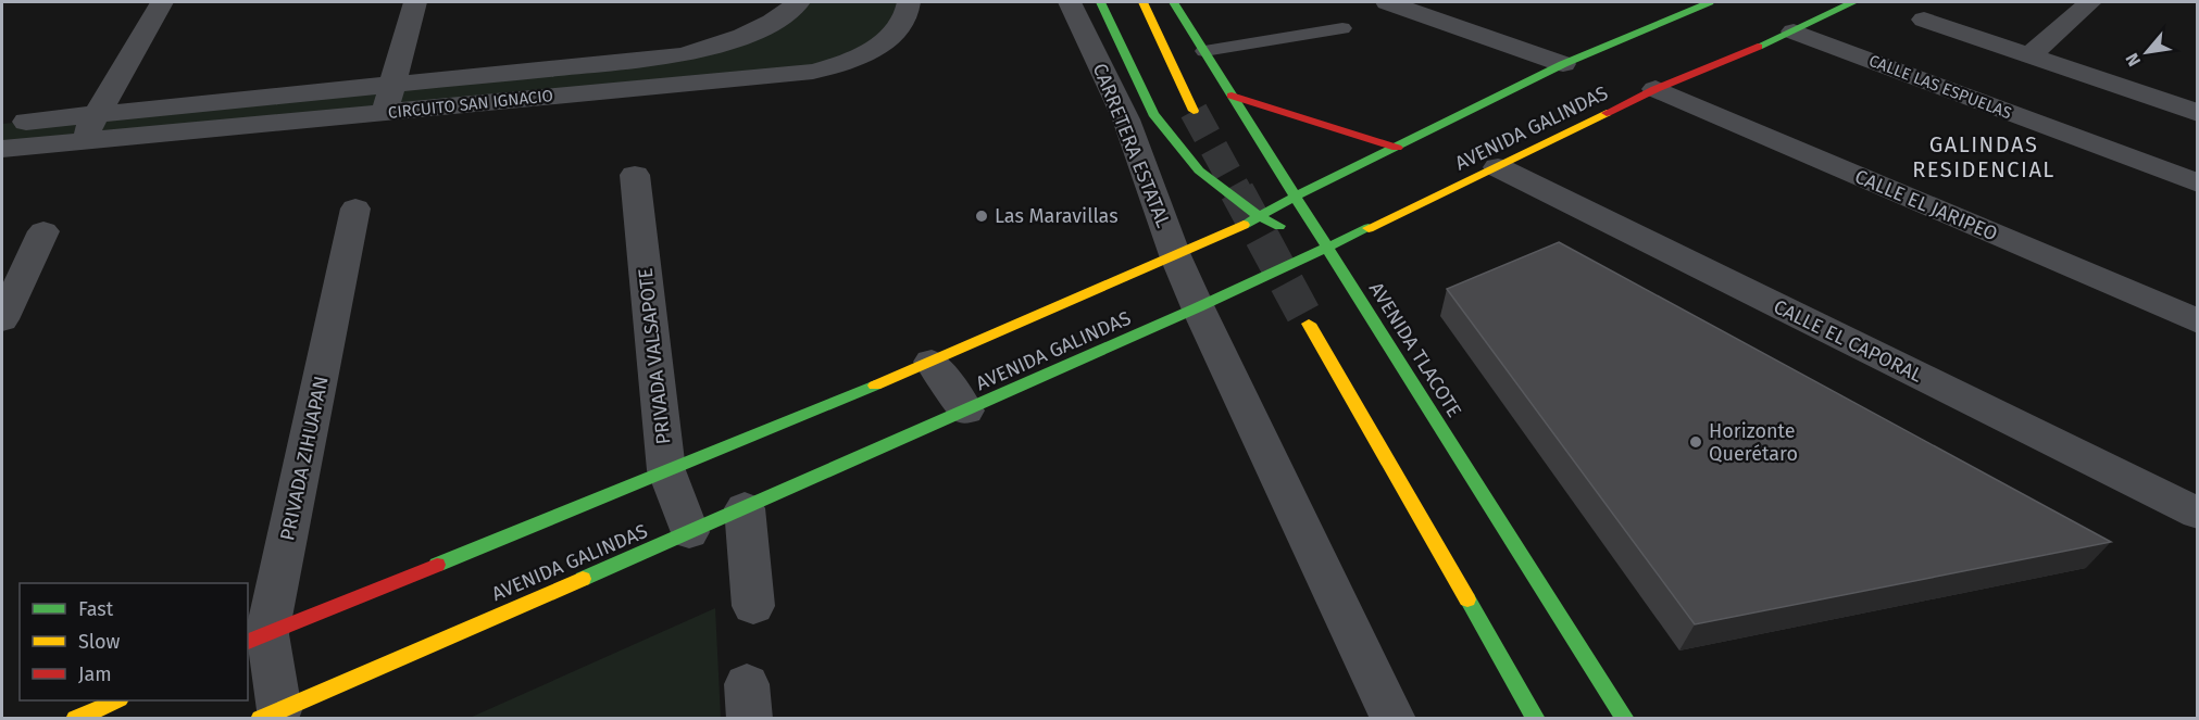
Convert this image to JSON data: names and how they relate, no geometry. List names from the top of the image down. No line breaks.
{"streets":{"street":["CALLE LAS ESPUELAS","CIRCUITO SAN IGNACIO","AVENIDA GALINDAS","CARRETERA ESTATAL","CALLE EL JARIPEO","CALLE EL CAPORAL","AVENIDA TLACOTE","PRIVADA VALSAPOTE","PRIVADA ZIHUAPAN"]},"crossings":[["CALLE LAS ESPUELAS","AVENIDA GALINDAS"],["AVENIDA GALINDAS","CARRETERA ESTATAL"],["AVENIDA GALINDAS","CALLE EL JARIPEO"],["AVENIDA GALINDAS","CALLE EL CAPORAL"],["AVENIDA GALINDAS","AVENIDA TLACOTE"],["AVENIDA GALINDAS","PRIVADA VALSAPOTE"],["AVENIDA GALINDAS","PRIVADA ZIHUAPAN"]],"districts":["GALINDAS RESIDENCIAL"],"places":["Las Maravillas","Horizonte Querétaro"],"legend":["Fast","Slow","Jam"],"north":"bottom left"}
